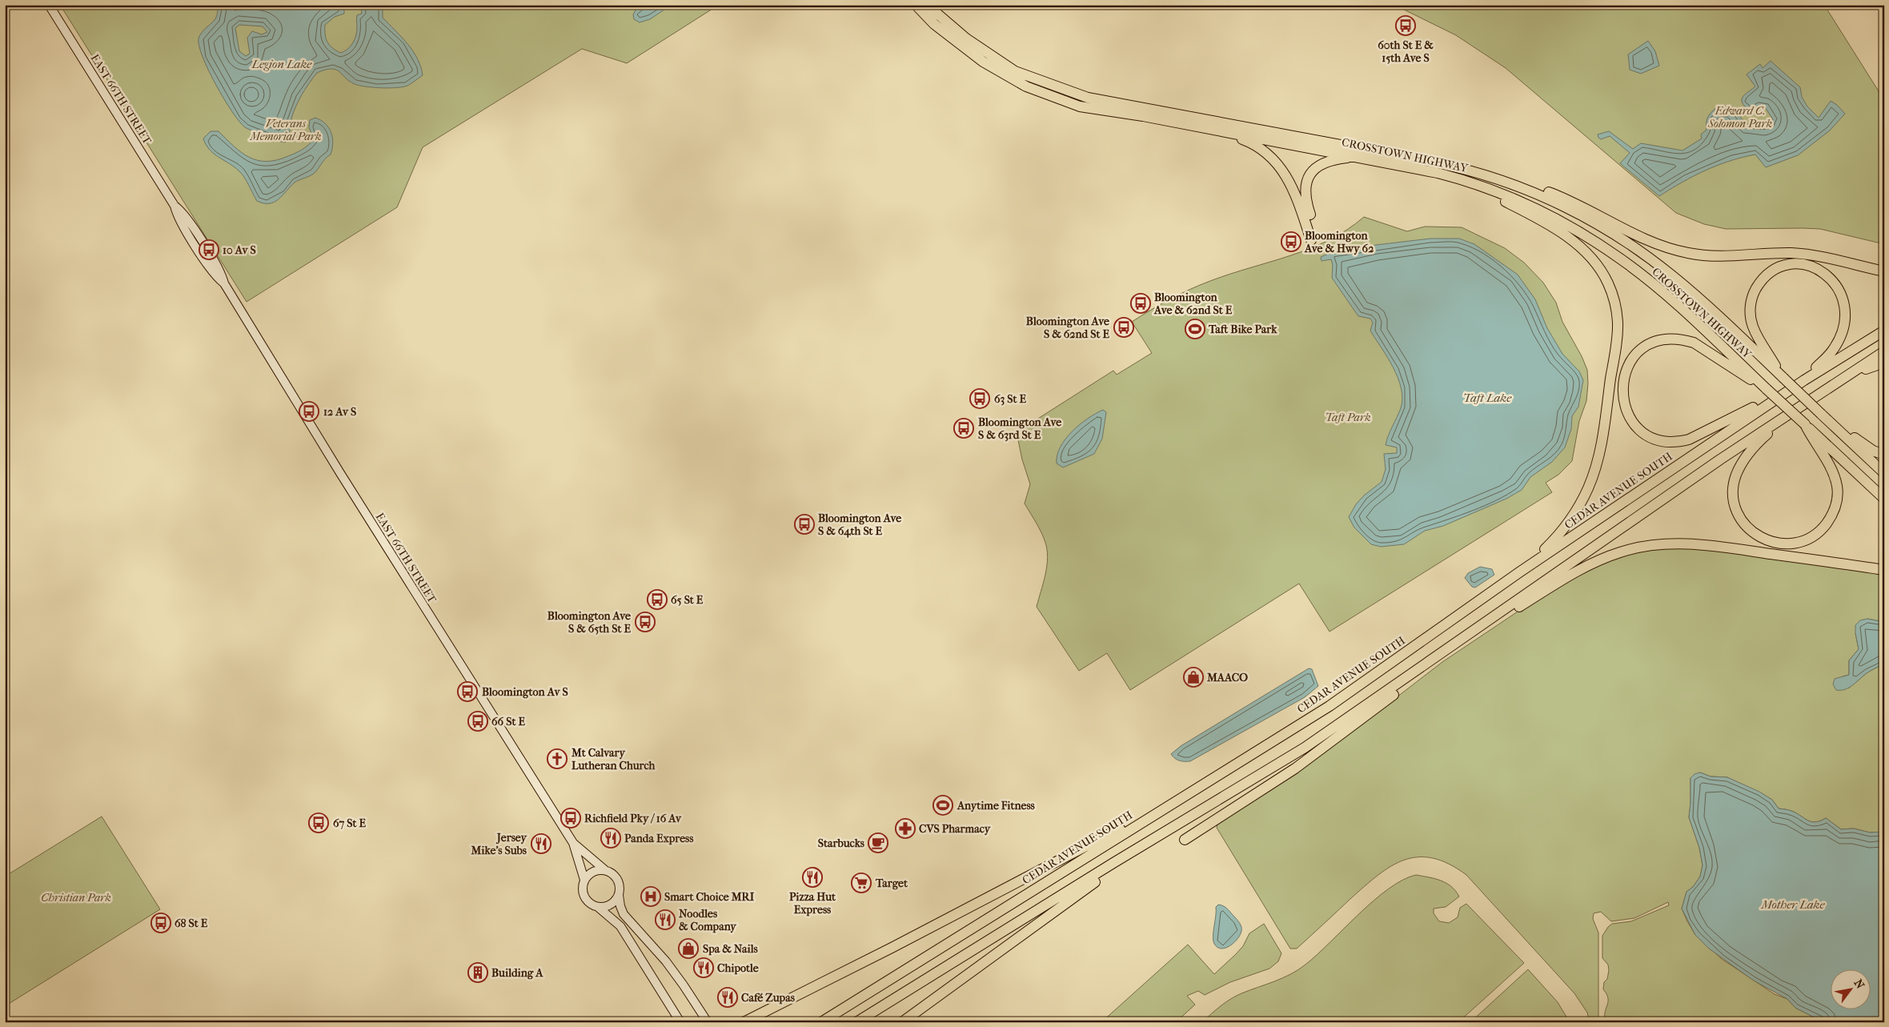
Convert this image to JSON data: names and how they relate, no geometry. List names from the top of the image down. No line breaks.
{"streets":{"highway":["CROSSTOWN HIGHWAY","CEDAR AVENUE SOUTH"],"main road":["EAST 66TH STREET"]},"water":["Legion Lake","Taft Lake","Mother Lake"],"parks":["Edward C. Solomon Park","Veterans Memorial Park","Taft Park","Christian Park"],"places":{"bus stop":["60th St E & 15th Ave S","Bloomington Ave & Hwy 62","10 Av S","Bloomington Ave & 62nd St E","Bloomington Ave S & 62nd St E","63 St E","12 Av S","Bloomington Ave S & 63rd St E","Bloomington Ave S & 64th St E","65 St E","Bloomington Ave S & 65th St E","Bloomington Av S","66 St E","Richfield Pky / 16 Av","67 St E","68 St E"],"sports":["Taft Bike Park","Anytime Fitness"],"shop":["MAACO","Spa & Nails"],"church":["Mt Calvary Lutheran Church"],"pharmacy":["CVS Pharmacy"],"restaurant":["Panda Express","Jersey Mike's Subs","Pizza Hut Express","Noodles & Company","Chipotle","Café Zupas"],"cafe":["Starbucks"],"supermarket":["Target"],"hospital":["Smart Choice MRI"],"building":["Building A"]},"north":"top right"}
